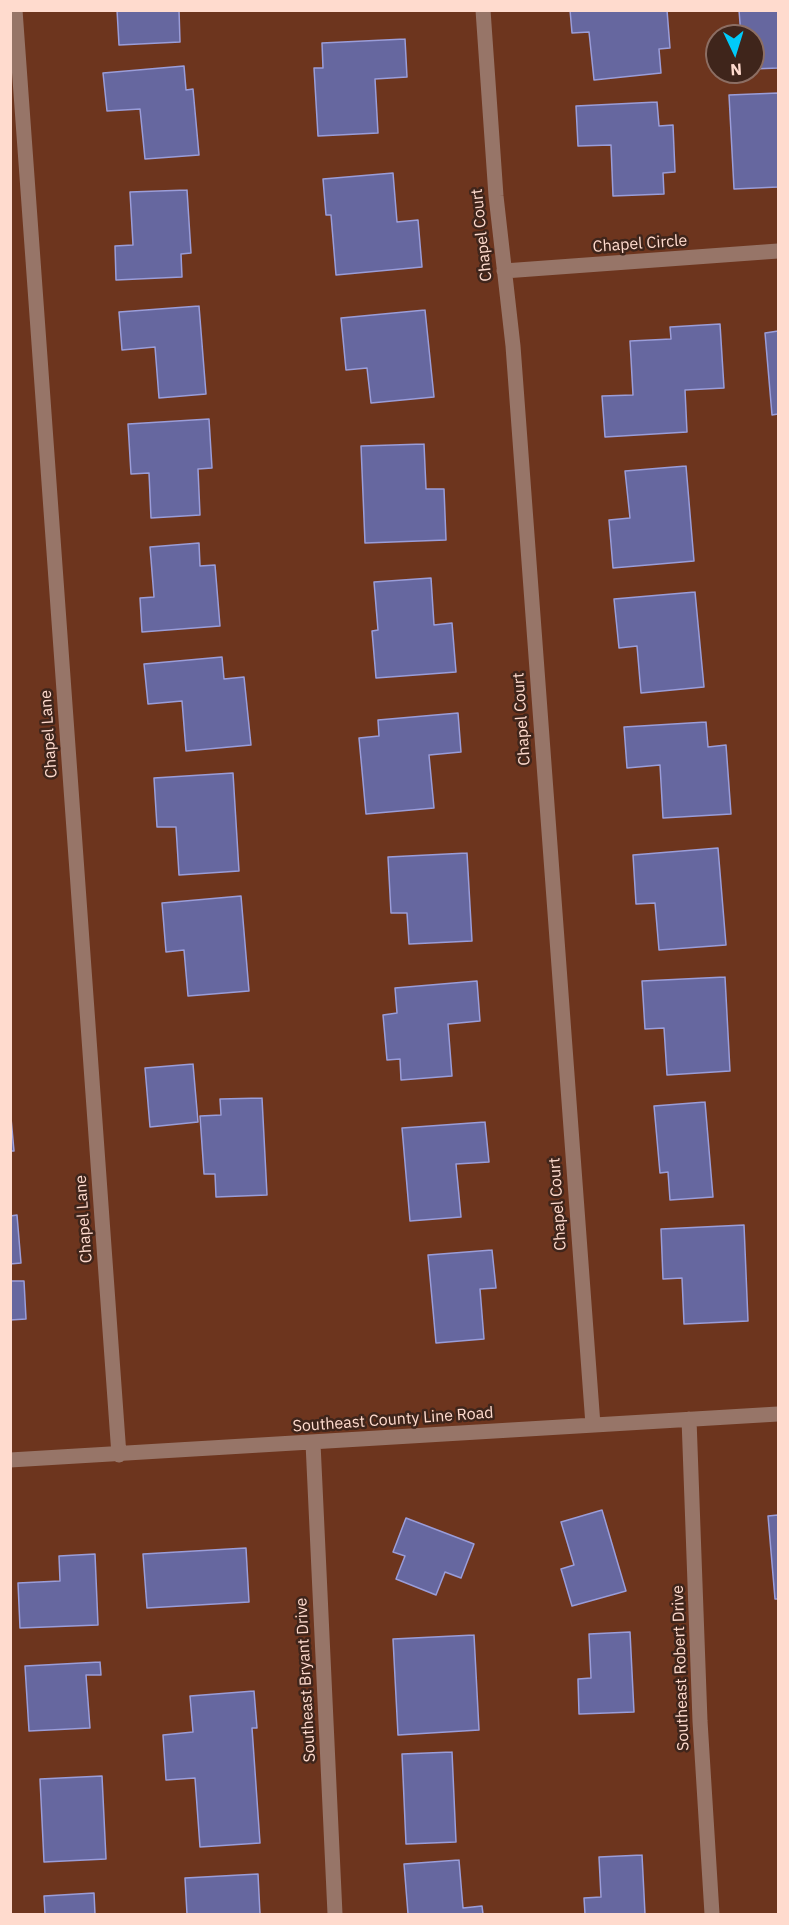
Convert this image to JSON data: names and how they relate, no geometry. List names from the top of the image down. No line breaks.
{"streets":{"street":["Chapel Court","Chapel Circle","Chapel Lane","Southeast County Line Road","Southeast Robert Drive","Southeast Bryant Drive"]},"crossings":[["Chapel Court","Chapel Circle"],["Chapel Court","Southeast County Line Road"],["Chapel Lane","Southeast County Line Road"],["Southeast County Line Road","Southeast Robert Drive"],["Southeast County Line Road","Southeast Bryant Drive"]],"north":"bottom"}
